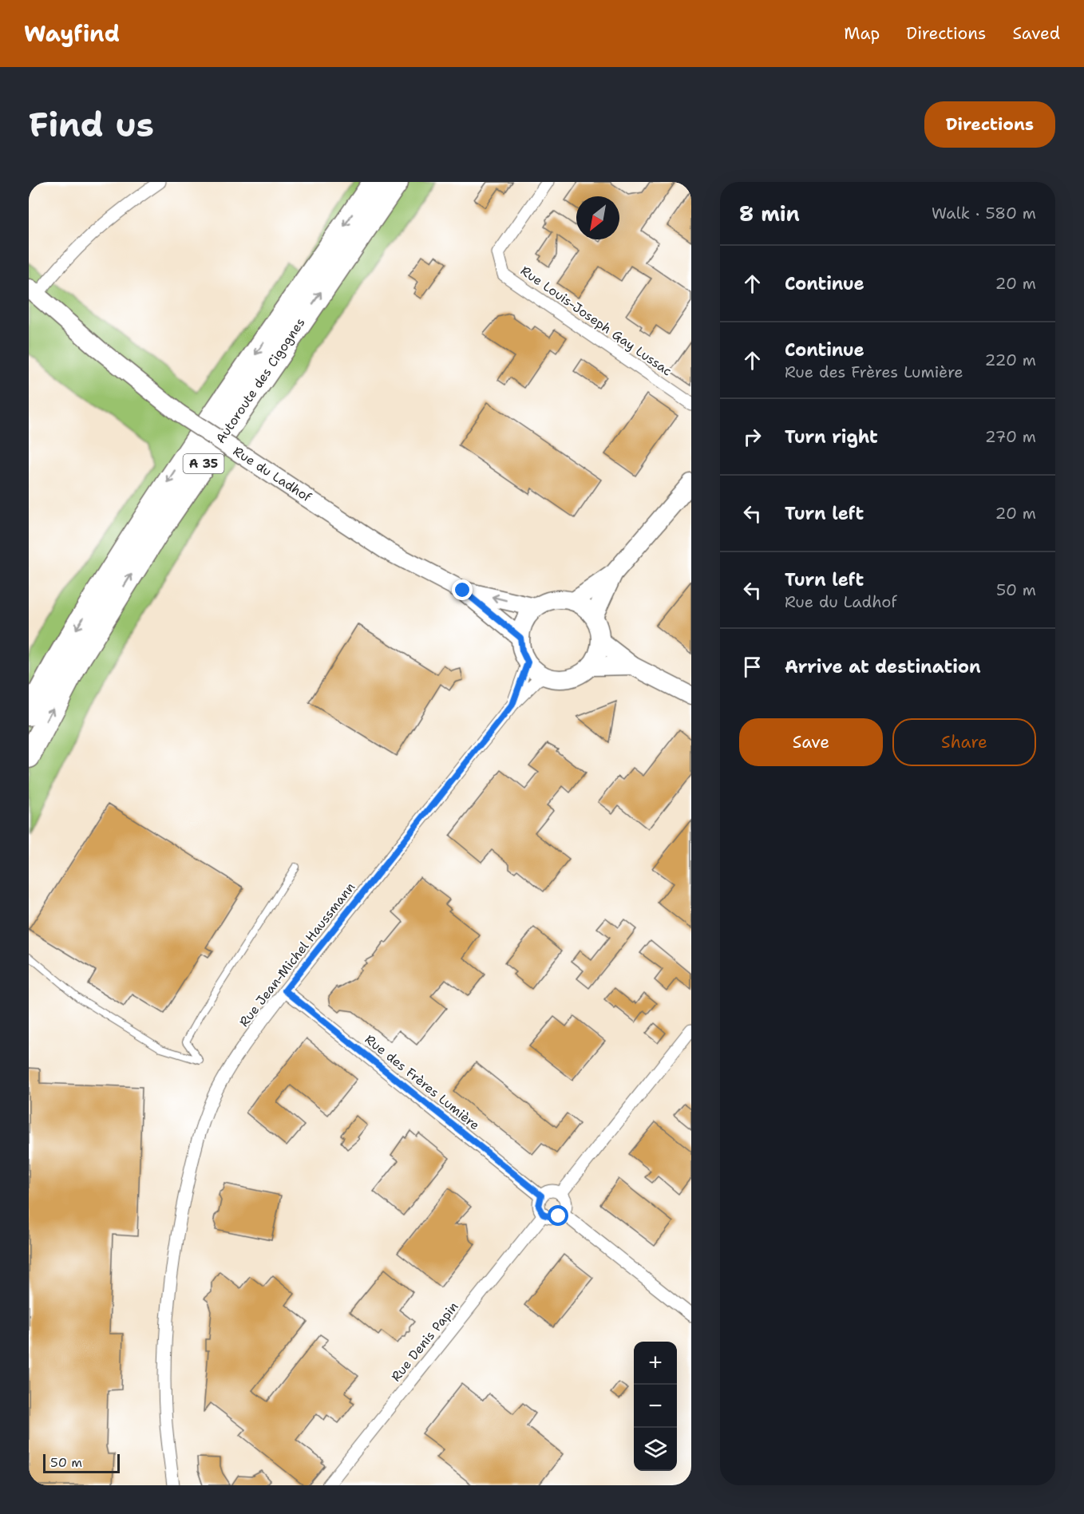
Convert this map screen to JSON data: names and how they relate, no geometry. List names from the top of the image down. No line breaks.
{"streets":{"highway":["Autoroute des Cigognes","A 35"],"main road":["Rue du Ladhof"],"street":["Rue Louis-Joseph Gay Lussac","Rue Jean-Michel Haussmann","Rue des Frères Lumière","Rue Denis Papin"]},"crossings":[["Rue du Ladhof","Rue Jean-Michel Haussmann"],["Rue Jean-Michel Haussmann","Rue des Frères Lumière"],["Rue des Frères Lumière","Rue Denis Papin"]],"scale_bar":"50 m","north":"bottom left","page":{"header":"Wayfind","nav":["Map","Directions","Saved"],"buttons":["Directions",["Save","Share"]],"title":"Find us","heading":["8 min","Walk · 580 m"],"list":[["Continue","20 m"],["Continue","Rue des Frères Lumière","220 m"],["Turn right","270 m"],["Turn left","20 m"],["Turn left","Rue du Ladhof","50 m"],"Arrive at destination"],"map_buttons":["+","−"],"scale":"50 m"}}
